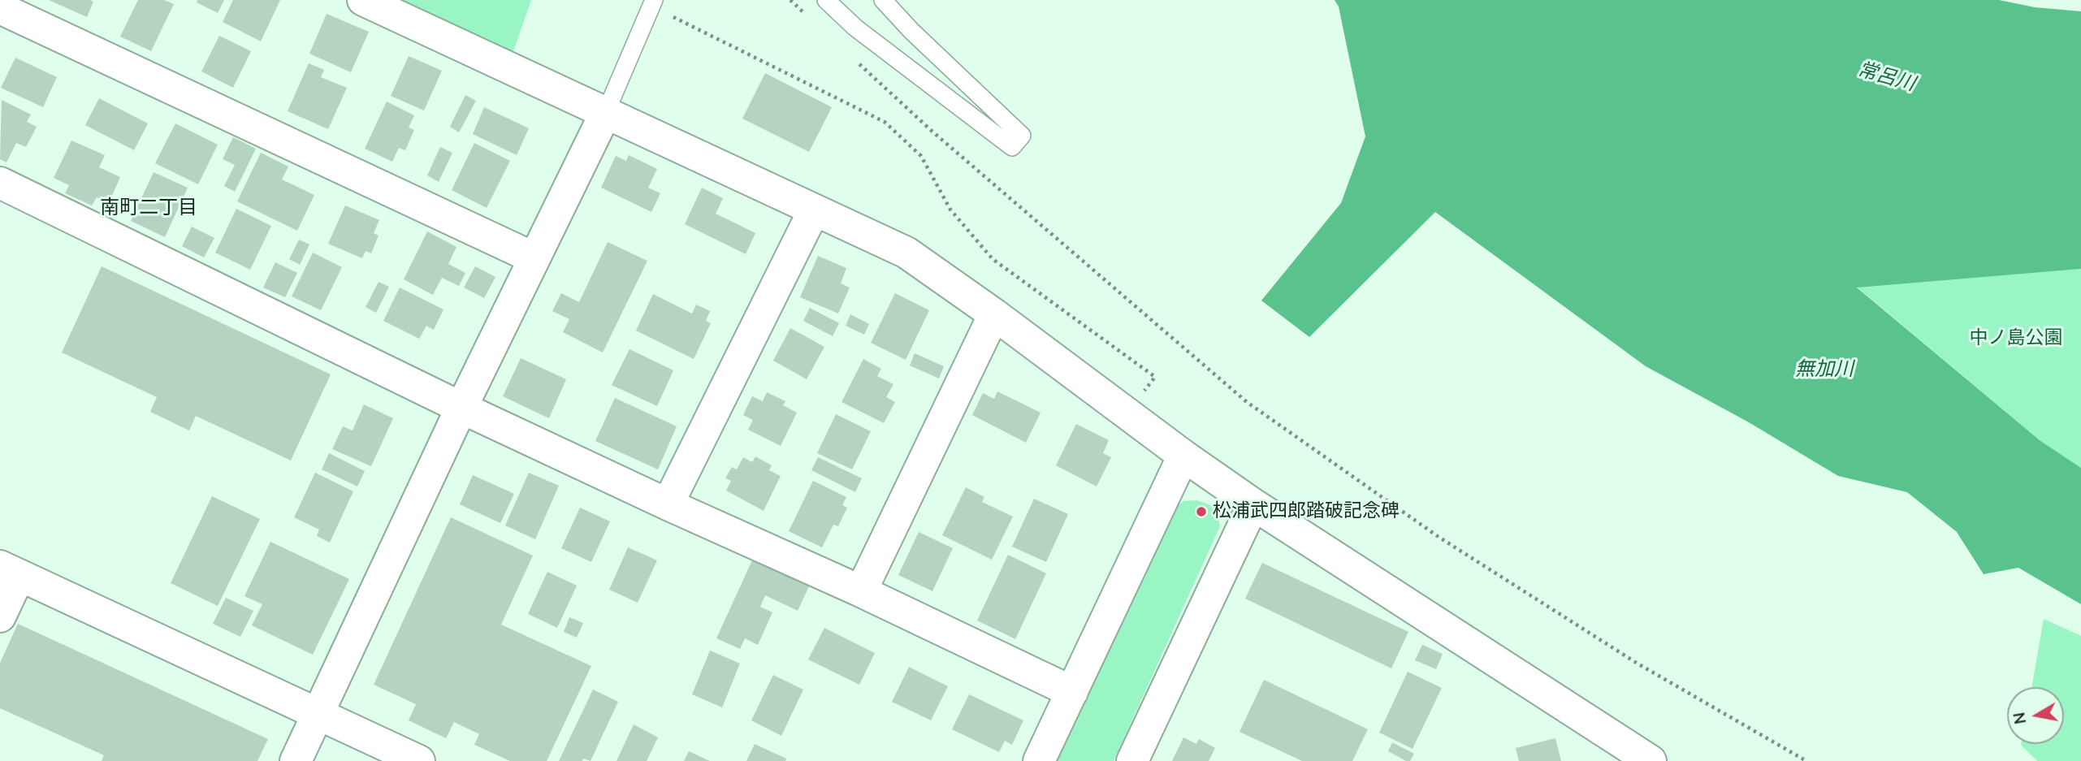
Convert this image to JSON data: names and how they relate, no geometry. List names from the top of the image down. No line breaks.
{"districts":["南町二丁目"],"water":["常呂川","無加川"],"parks":["中ノ島公園"],"places":["松浦武四郎踏破記念碑"],"north":"left"}
